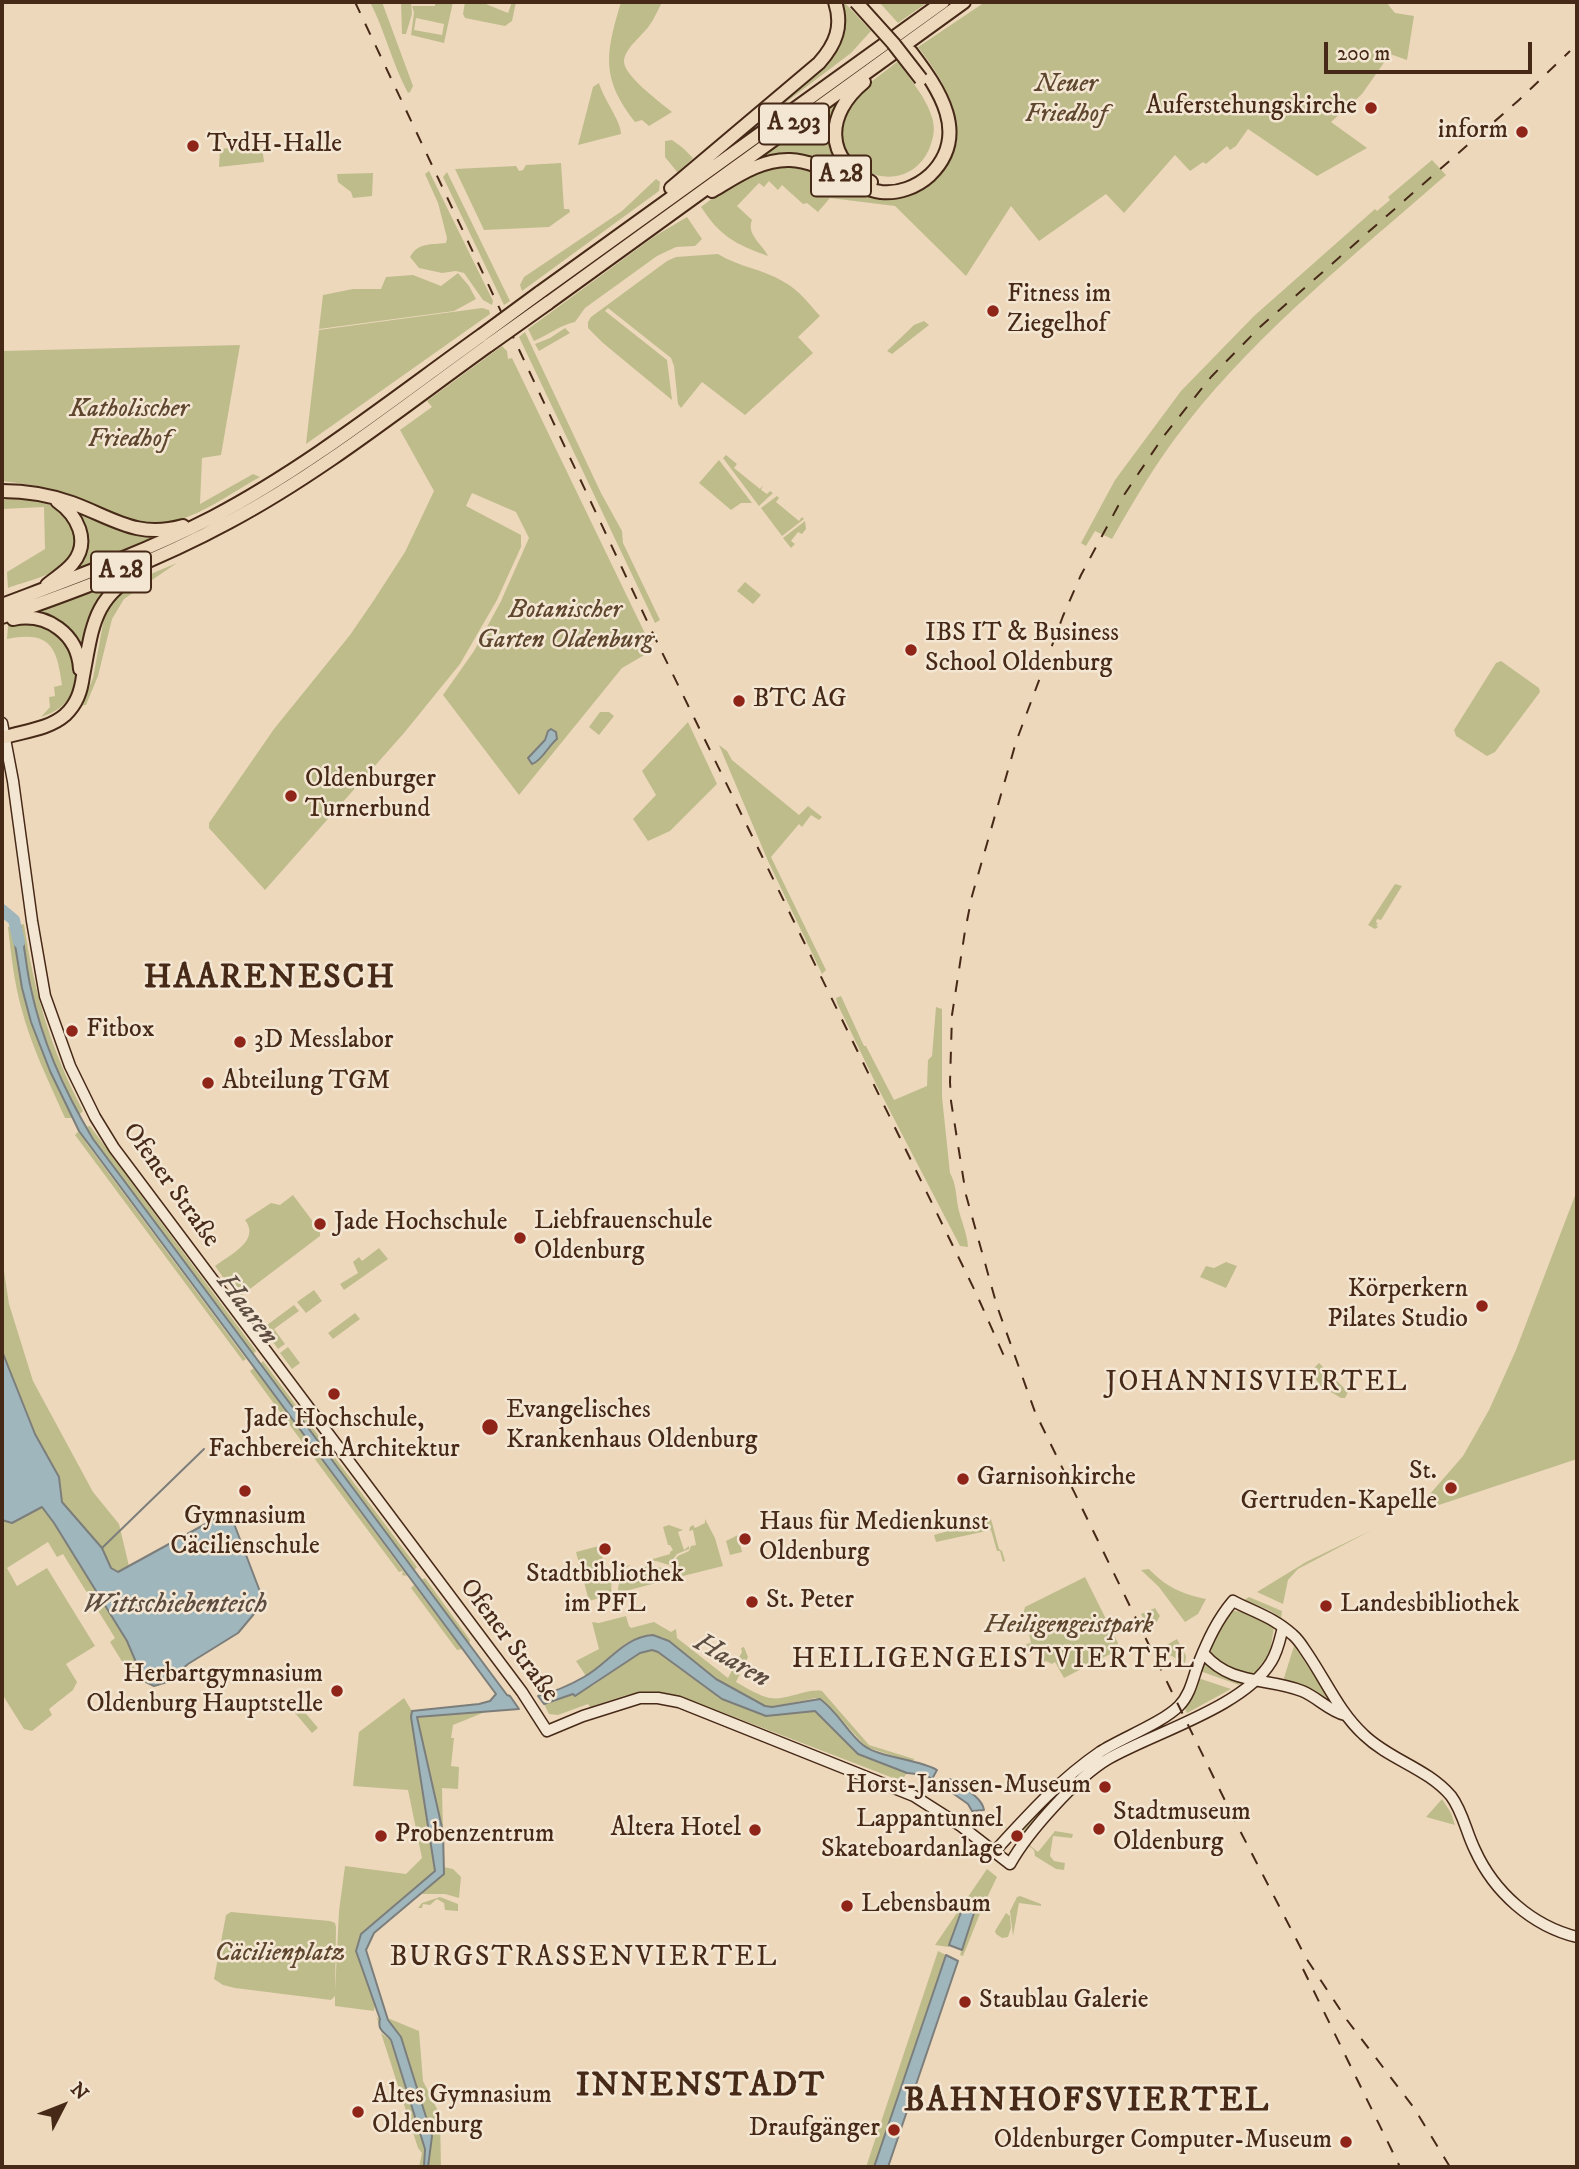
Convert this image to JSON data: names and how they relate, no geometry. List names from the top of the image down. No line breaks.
{"streets":{"highway":["A 293","A 28"],"main road":["Ofener Straße"]},"crossings":[["A 293","A 28"]],"districts":["HAARENESCH","JOHANNISVIERTEL","HEILIGENGEISTVIERTEL","BURGSTRASSENVIERTEL","INNENSTADT","BAHNHOFSVIERTEL"],"water":["Haaren","Wittschiebenteich"],"parks":["Neuer Friedhof","Katholischer Friedhof","Botanischer Garten Oldenburg","Heiligengeistpark","Cäcilienplatz"],"places":["Auferstehungskirche","inform","TvdH-Halle","Fitness im Ziegelhof","IBS IT & Business School Oldenburg","BTC AG","Oldenburger Turnerbund","Fitbox","3D Messlabor","Abteilung TGM","Jade Hochschule","Liebfrauenschule Oldenburg","Körperkern Pilates Studio","Jade Hochschule, Fachbereich Architektur","Evangelisches Krankenhaus Oldenburg","Garnisonkirche","St. Gertruden-Kapelle","Gymnasium Cäcilienschule","Haus für Medienkunst Oldenburg","Stadtbibliothek im PFL","St. Peter","Landesbibliothek","Herbartgymnasium Oldenburg Hauptstelle","Horst-Janssen-Museum","Stadtmuseum Oldenburg","Altera Hotel","Probenzentrum","Lappantunnel Skateboardanlage","Lebensbaum","Staublau Galerie","Altes Gymnasium Oldenburg","Draufgänger","Oldenburger Computer-Museum"],"scale_bar":"200 m","north":"top right"}
